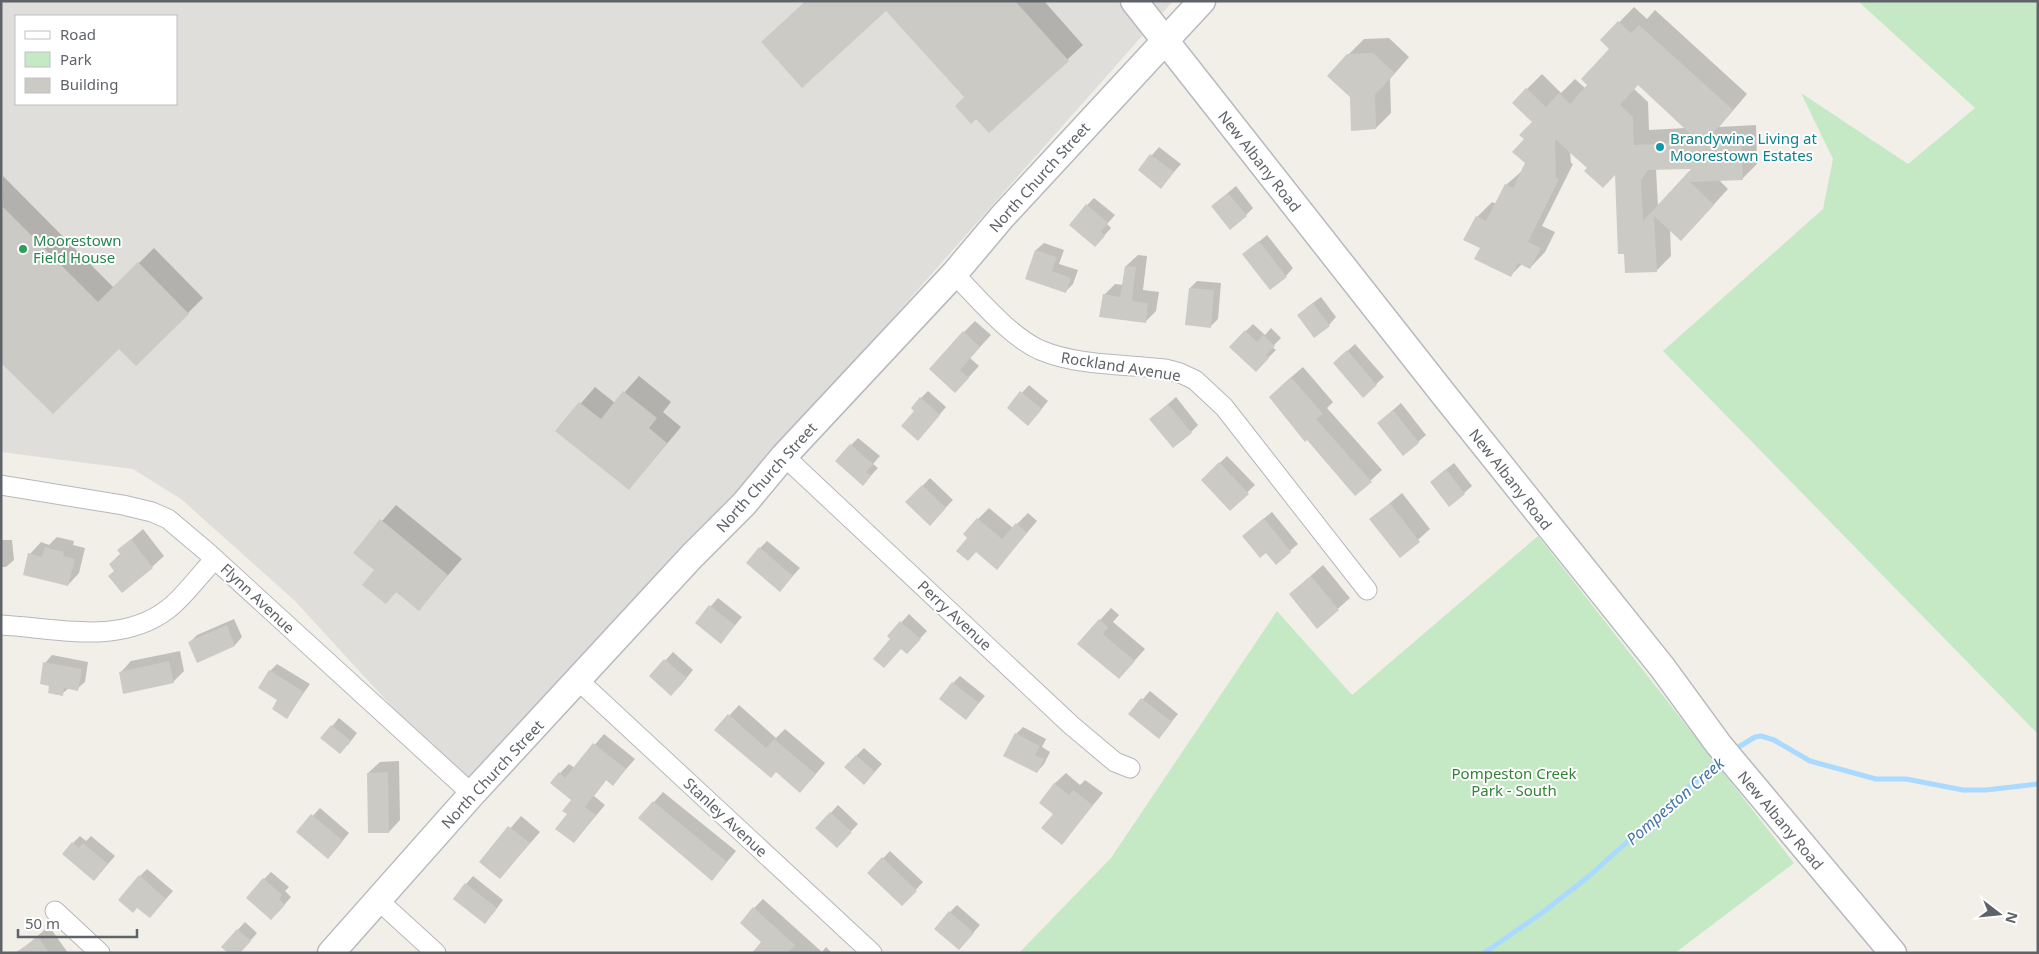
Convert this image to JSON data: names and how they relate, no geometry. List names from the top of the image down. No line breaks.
{"streets":{"main road":["New Albany Road","North Church Street"],"street":["Rockland Avenue","Flynn Avenue","Perry Avenue","Stanley Avenue"]},"crossings":[["New Albany Road","North Church Street"],["North Church Street","Rockland Avenue"],["North Church Street","Flynn Avenue"],["North Church Street","Perry Avenue"],["North Church Street","Stanley Avenue"]],"water":["Pompeston Creek"],"parks":["Pompeston Creek Park - South"],"places":["Brandywine Living at Moorestown Estates","Moorestown Field House"],"legend":["Road","Park","Building"],"scale_bar":"50 m","north":"right"}
